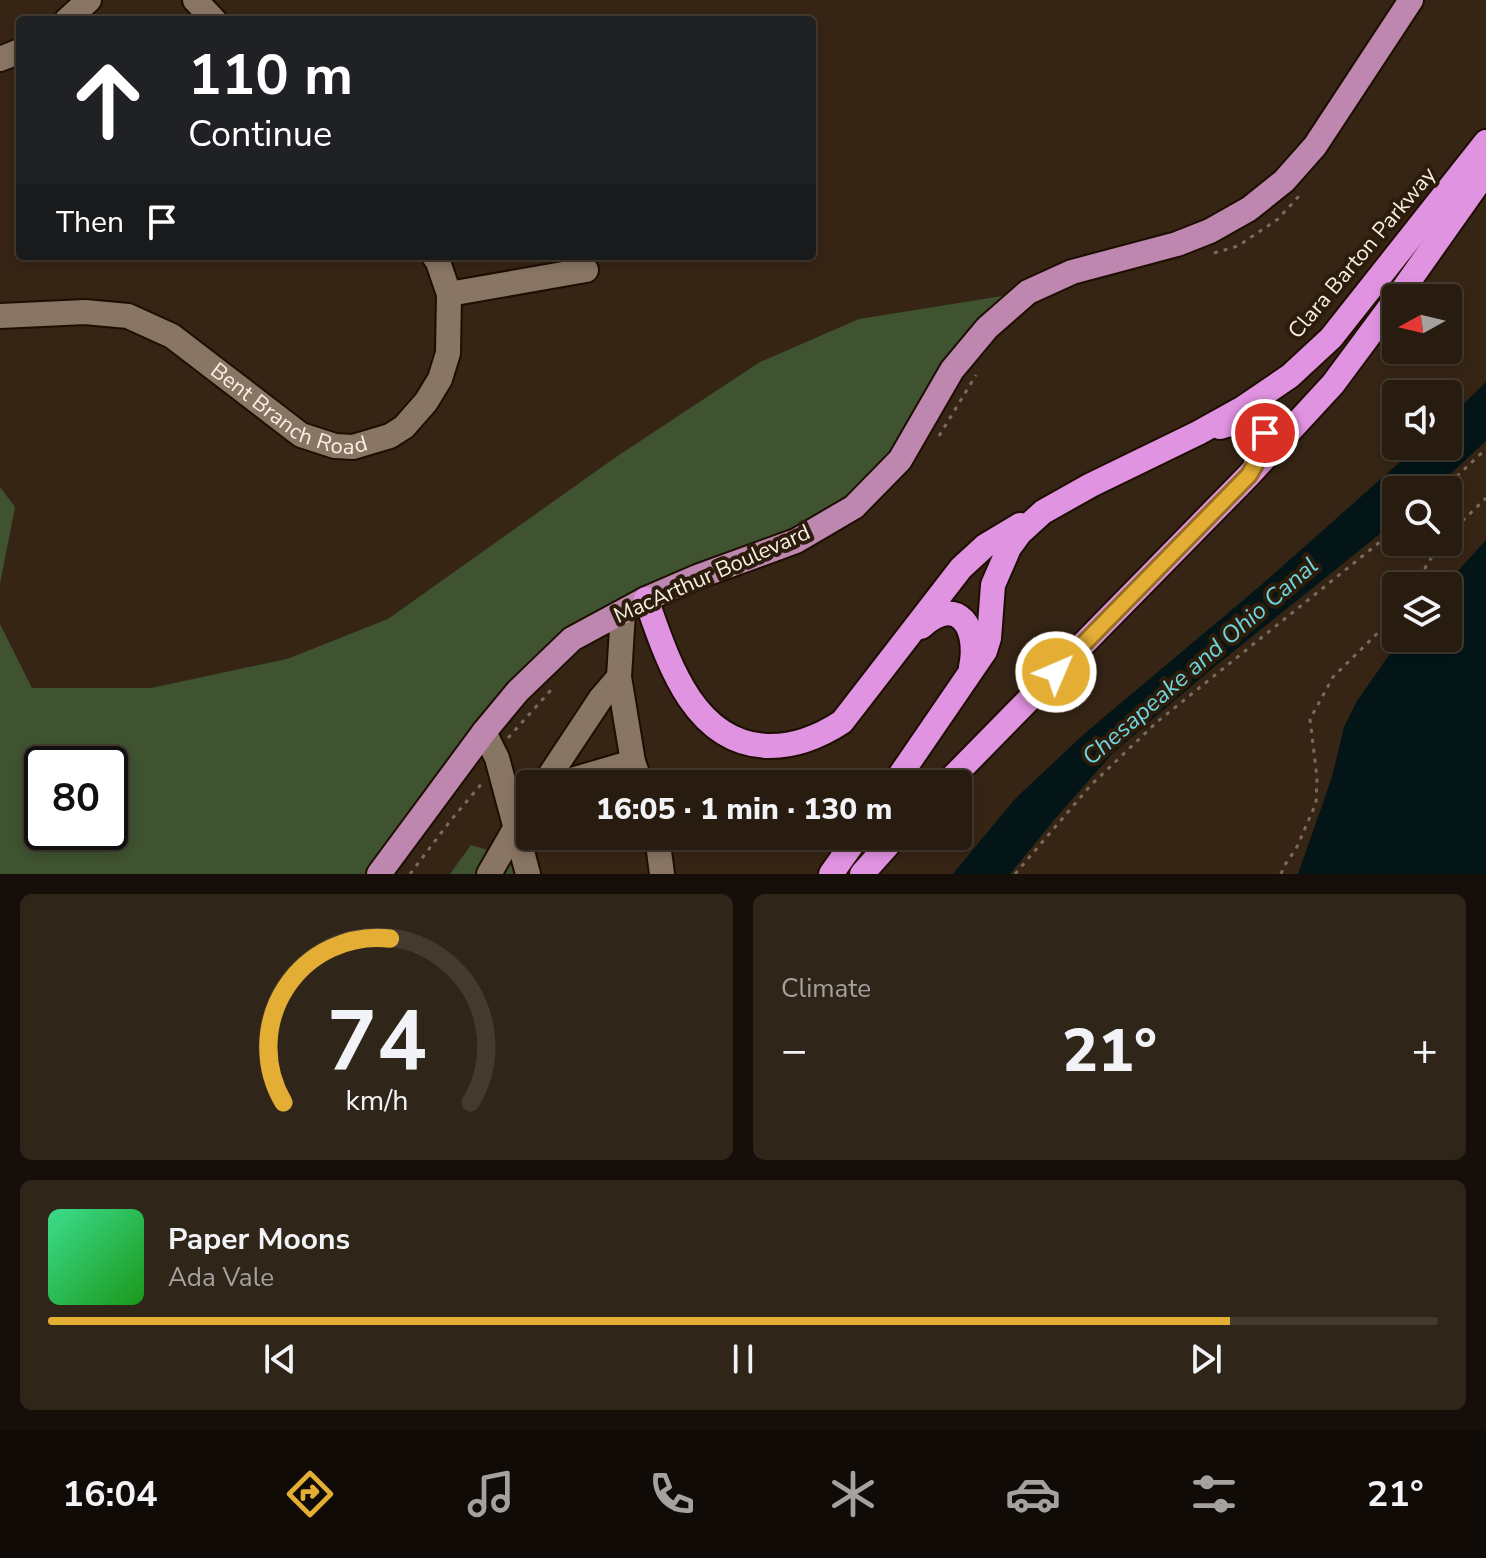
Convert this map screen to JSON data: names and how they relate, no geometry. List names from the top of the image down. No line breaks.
{"streets":{"highway":["Clara Barton Parkway"],"main road":["MacArthur Boulevard"],"street":["Bent Branch Road"]},"water":["Chesapeake and Ohio Canal"],"north":"left","page":{"turn":["110 m","Continue"],"then":"Then","limit":"80","trip":"16:05 · 1 min · 130 m","tile":"Climate","heat":["−","21°","+"],"song":["Paper Moons","Ada Vale"],"tabs":["16:04","21°"],"gauge":["74","km/h"]}}
